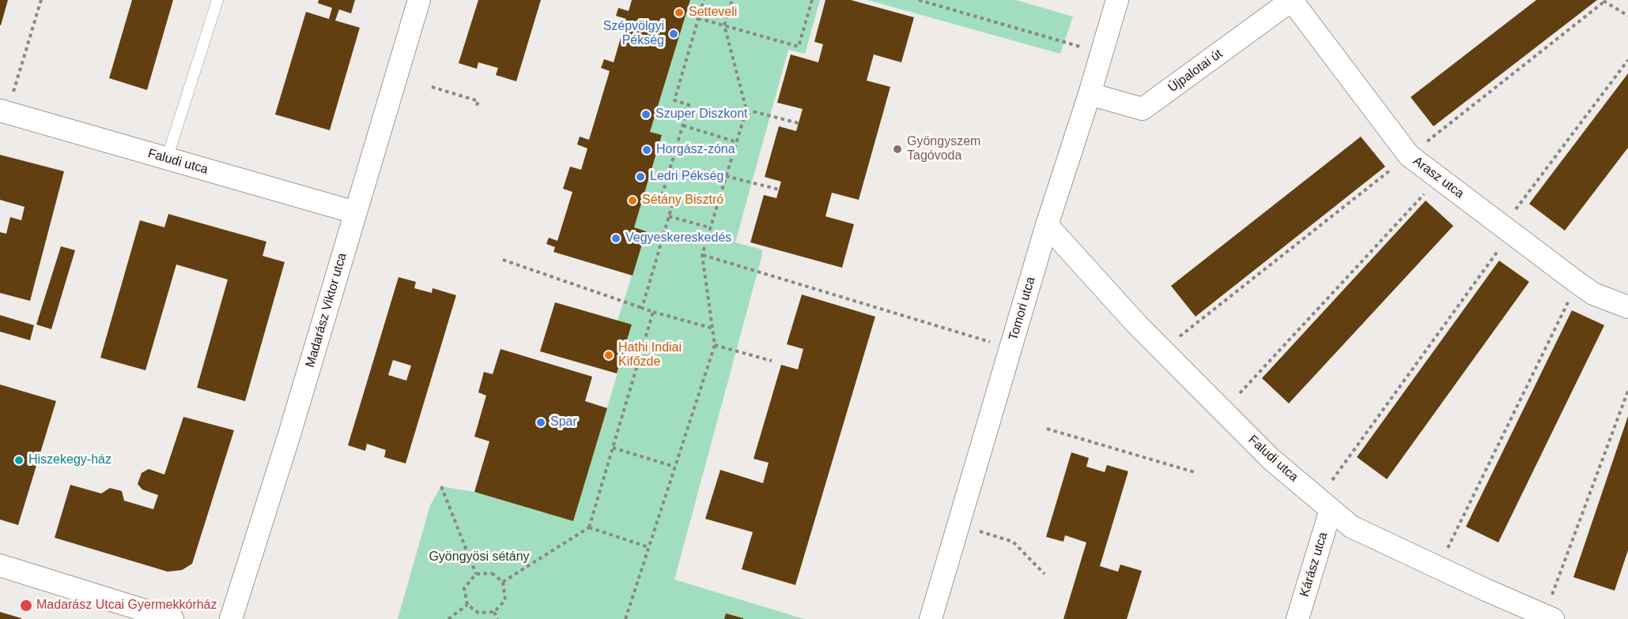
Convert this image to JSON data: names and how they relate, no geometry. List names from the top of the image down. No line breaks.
{"streets":{"street":["Újpalotai út","Faludi utca","Arasz utca","Tomori utca","Madarász Viktor utca","Kárász utca"]},"crossings":[["Újpalotai út","Arasz utca"],["Újpalotai út","Tomori utca"],["Faludi utca","Tomori utca"],["Faludi utca","Madarász Viktor utca"],["Faludi utca","Kárász utca"]],"parks":["Gyöngyösi sétány"],"places":["Setteveli","Szépvölgyi Pékség","Szuper Diszkont","Gyöngyszem Tagóvoda","Horgász-zóna","Ledri Pékség","Sétány Bisztró","Vegyeskereskedés","Hathi Indiai Kifőzde","Spar","Hiszekegy-ház","Madarász Utcai Gyermekkórház"]}
